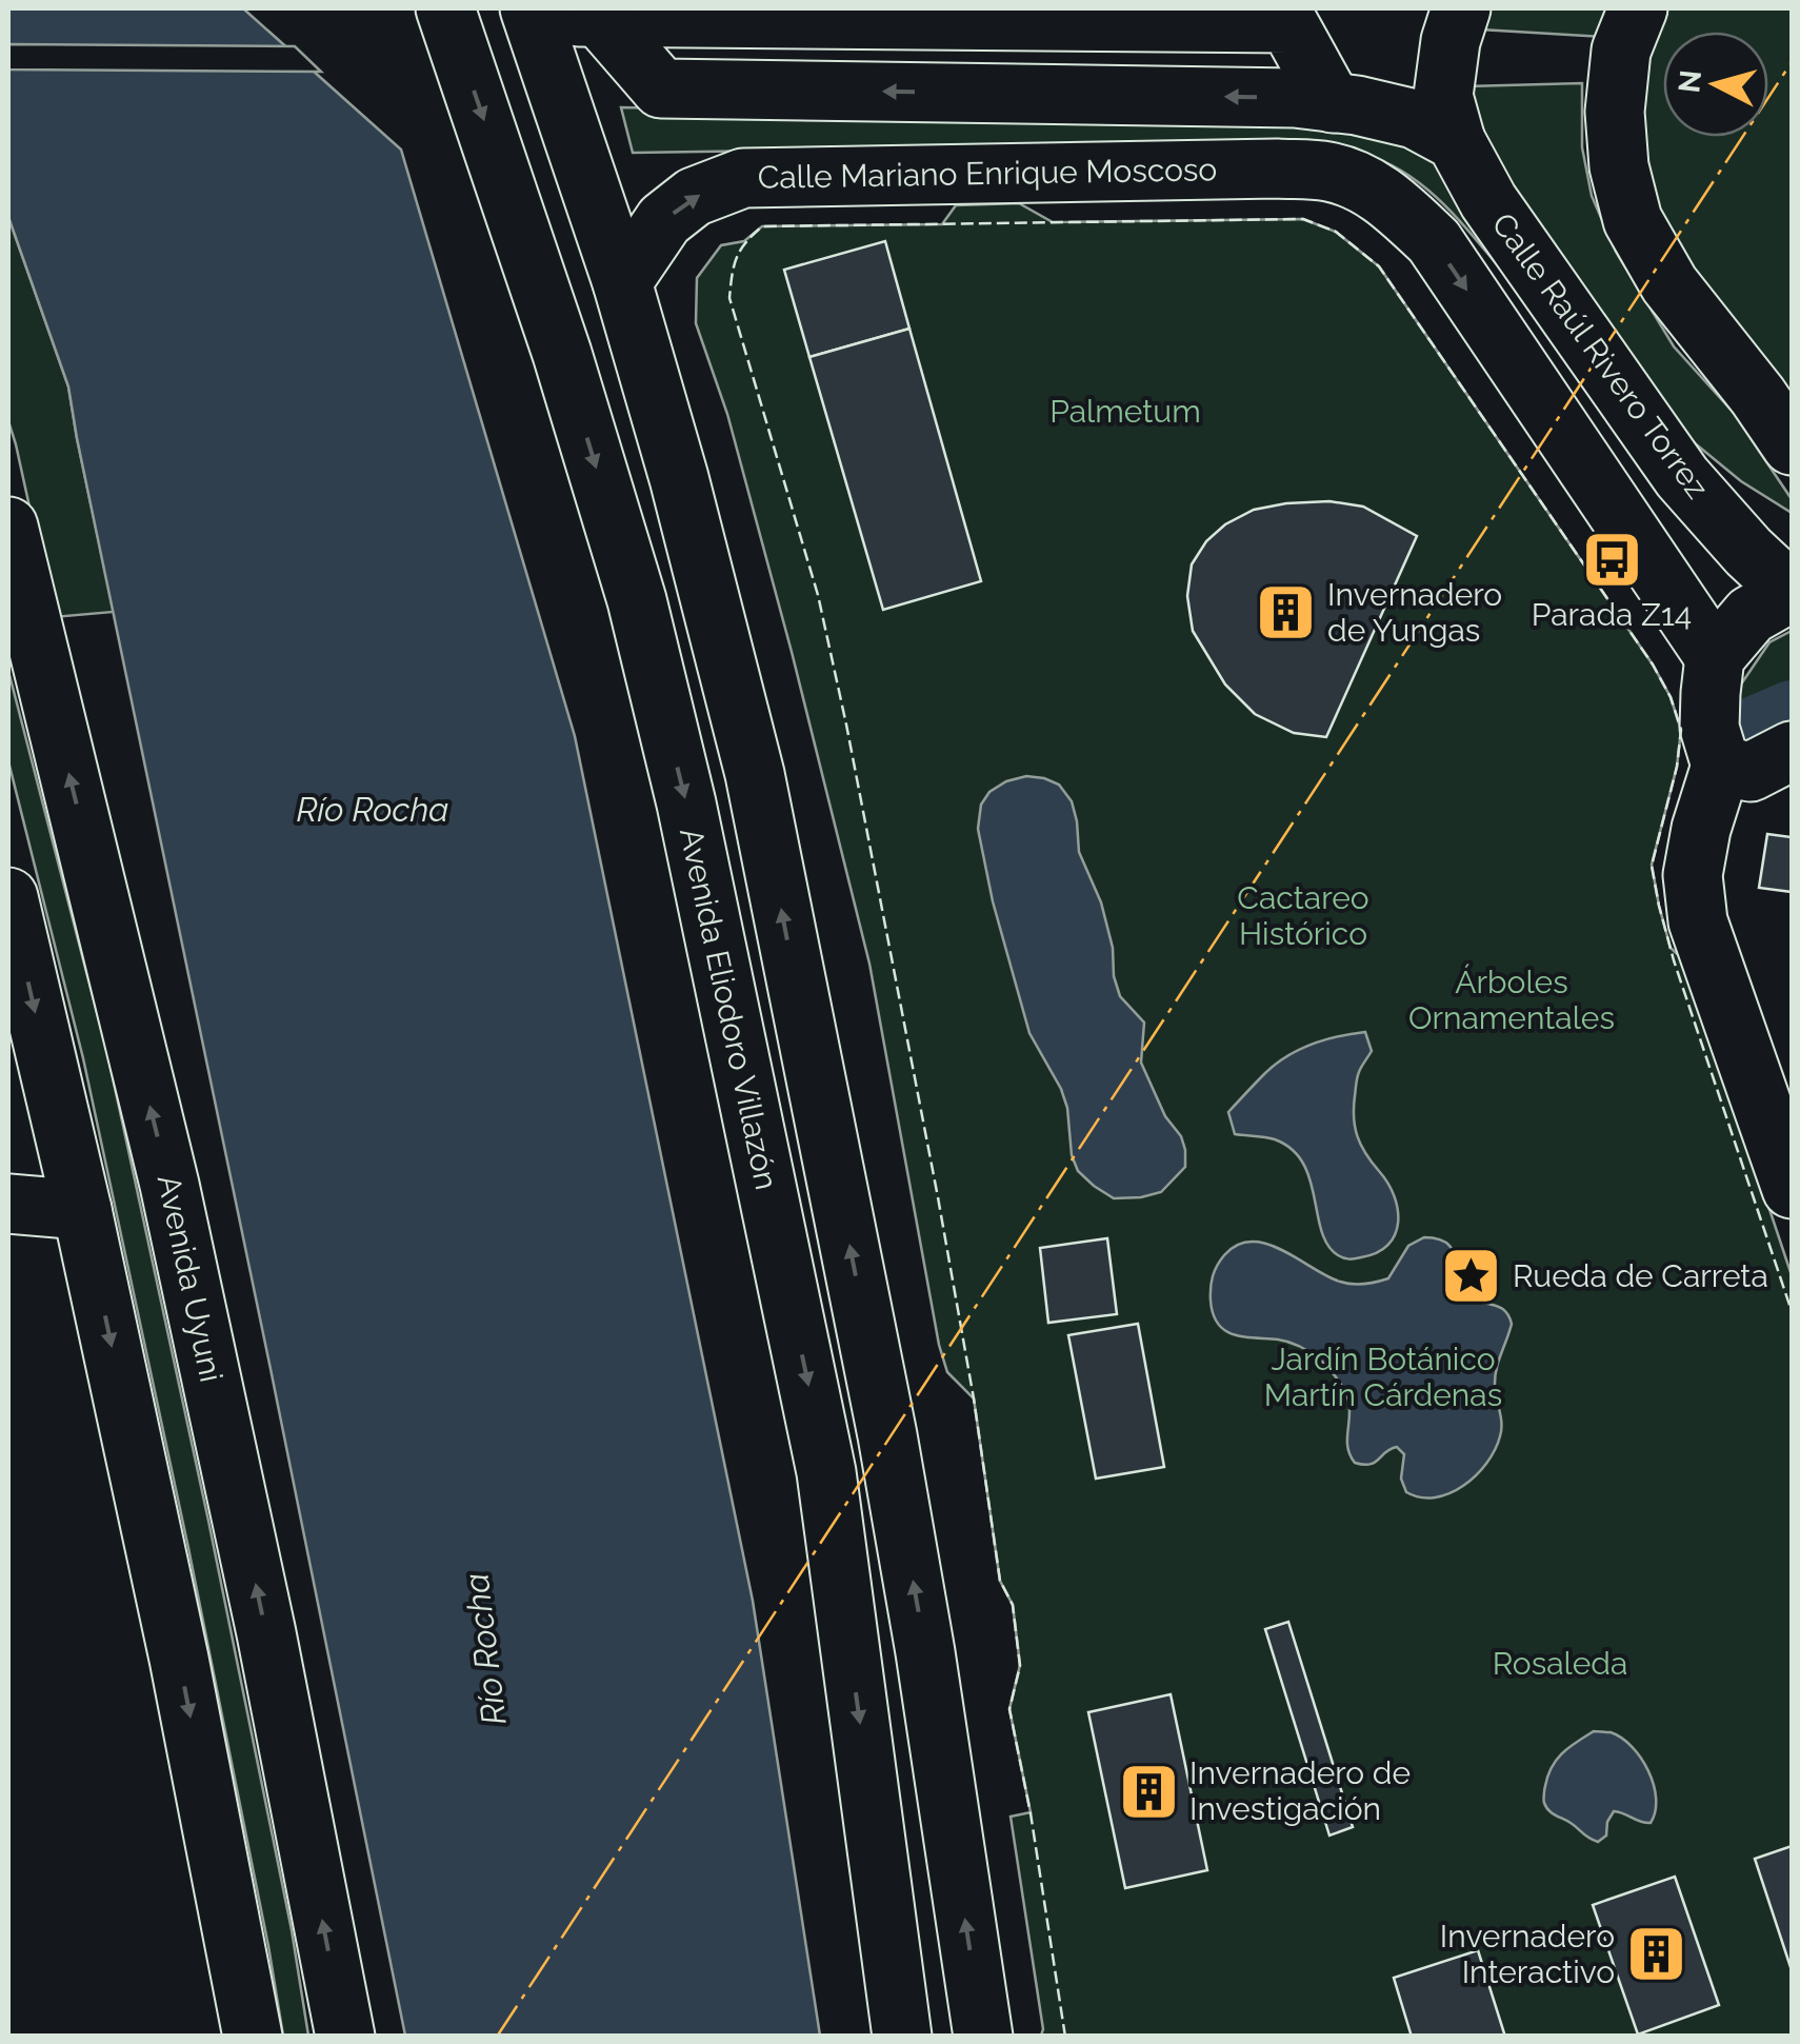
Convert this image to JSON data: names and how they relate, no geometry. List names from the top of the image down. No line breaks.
{"streets":{"main road":["Calle Mariano Enrique Moscoso","Calle Raúl Rivero Torrez","Avenida Eliodoro Villazón","Avenida Uyuni"]},"water":["Río Rocha"],"parks":["Palmetum","Cactareo Histórico","Árboles Ornamentales","Jardín Botánico Martín Cárdenas","Rosaleda"],"places":{"bus stop":["Parada Z14"],"building":["Invernadero de Yungas","Invernadero de Investigación","Invernadero Interactivo"],"place":["Rueda de Carreta"]},"north":"left"}
